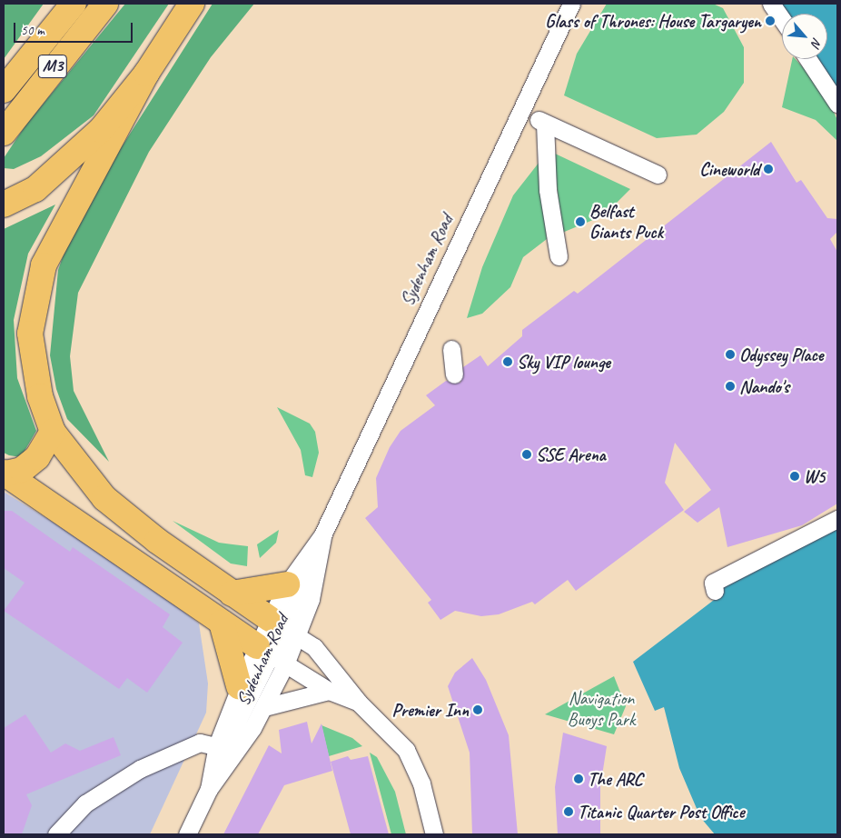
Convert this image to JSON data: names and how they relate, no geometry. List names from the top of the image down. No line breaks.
{"streets":{"highway":["M3"],"street":["Sydenham Road"]},"parks":["Navigation Buoys Park"],"places":["Glass of Thrones: House Targaryen","Cineworld","Belfast Giants Puck","Odyssey Place","Sky VIP lounge","Nando's","SSE Arena","W5","Premier Inn","The ARC","Titanic Quarter Post Office"],"scale_bar":"50 m","north":"bottom right"}
